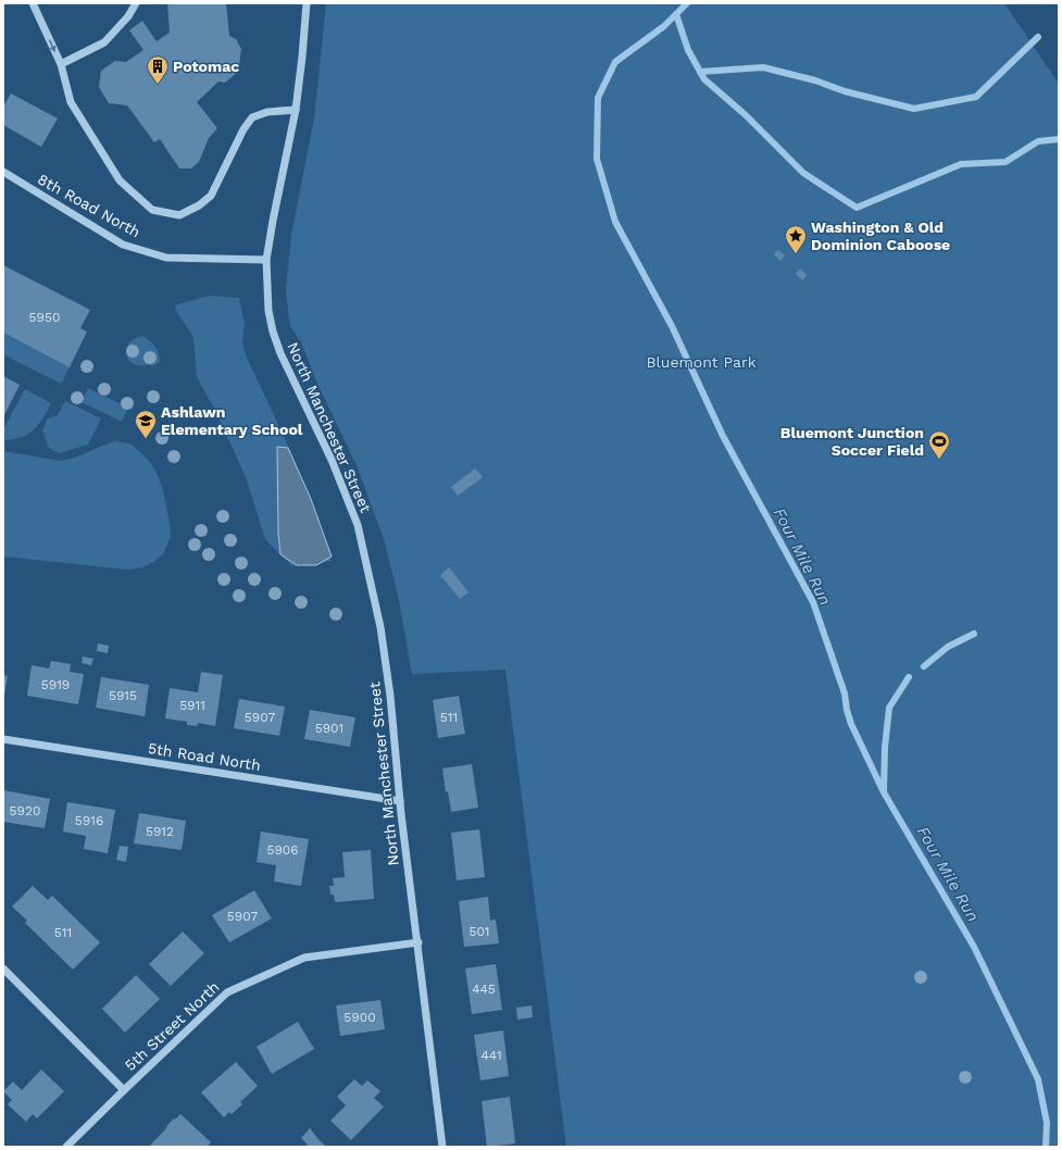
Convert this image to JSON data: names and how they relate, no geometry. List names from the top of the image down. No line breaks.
{"streets":{"street":["8th Road North","North Manchester Street","5th Road North","5th Street North"]},"crossings":[["8th Road North","North Manchester Street"],["North Manchester Street","5th Road North"],["North Manchester Street","5th Street North"]],"water":["Four Mile Run"],"parks":["Bluemont Park"],"places":{"building":["Potomac"],"place":["Washington & Old Dominion Caboose"],"school or university":["Ashlawn Elementary School"],"sports":["Bluemont Junction Soccer Field"]},"house_numbers":["5950","5919","5915","5911","5907","511","5901","5920","5916","5912","5906","5907","501","511","445","5900","441"]}
